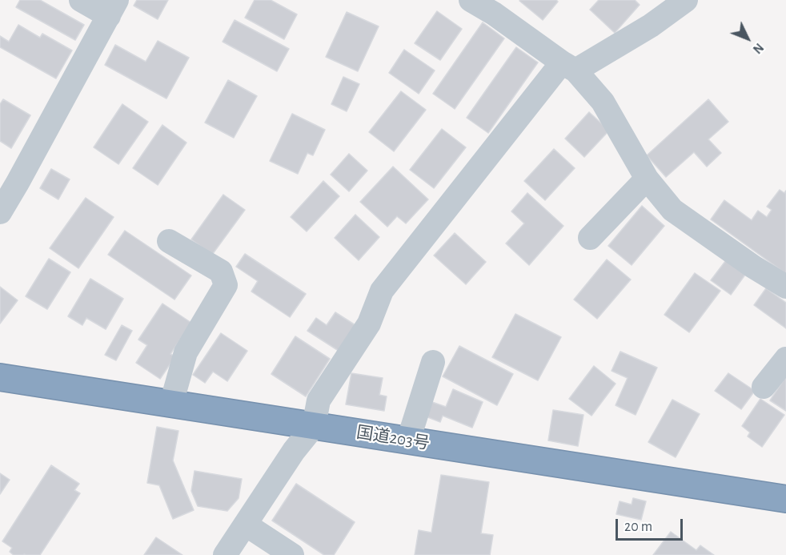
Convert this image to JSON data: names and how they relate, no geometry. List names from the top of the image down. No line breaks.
{"streets":{"highway":["国道203号"]},"scale_bar":"20 m","north":"bottom right"}
